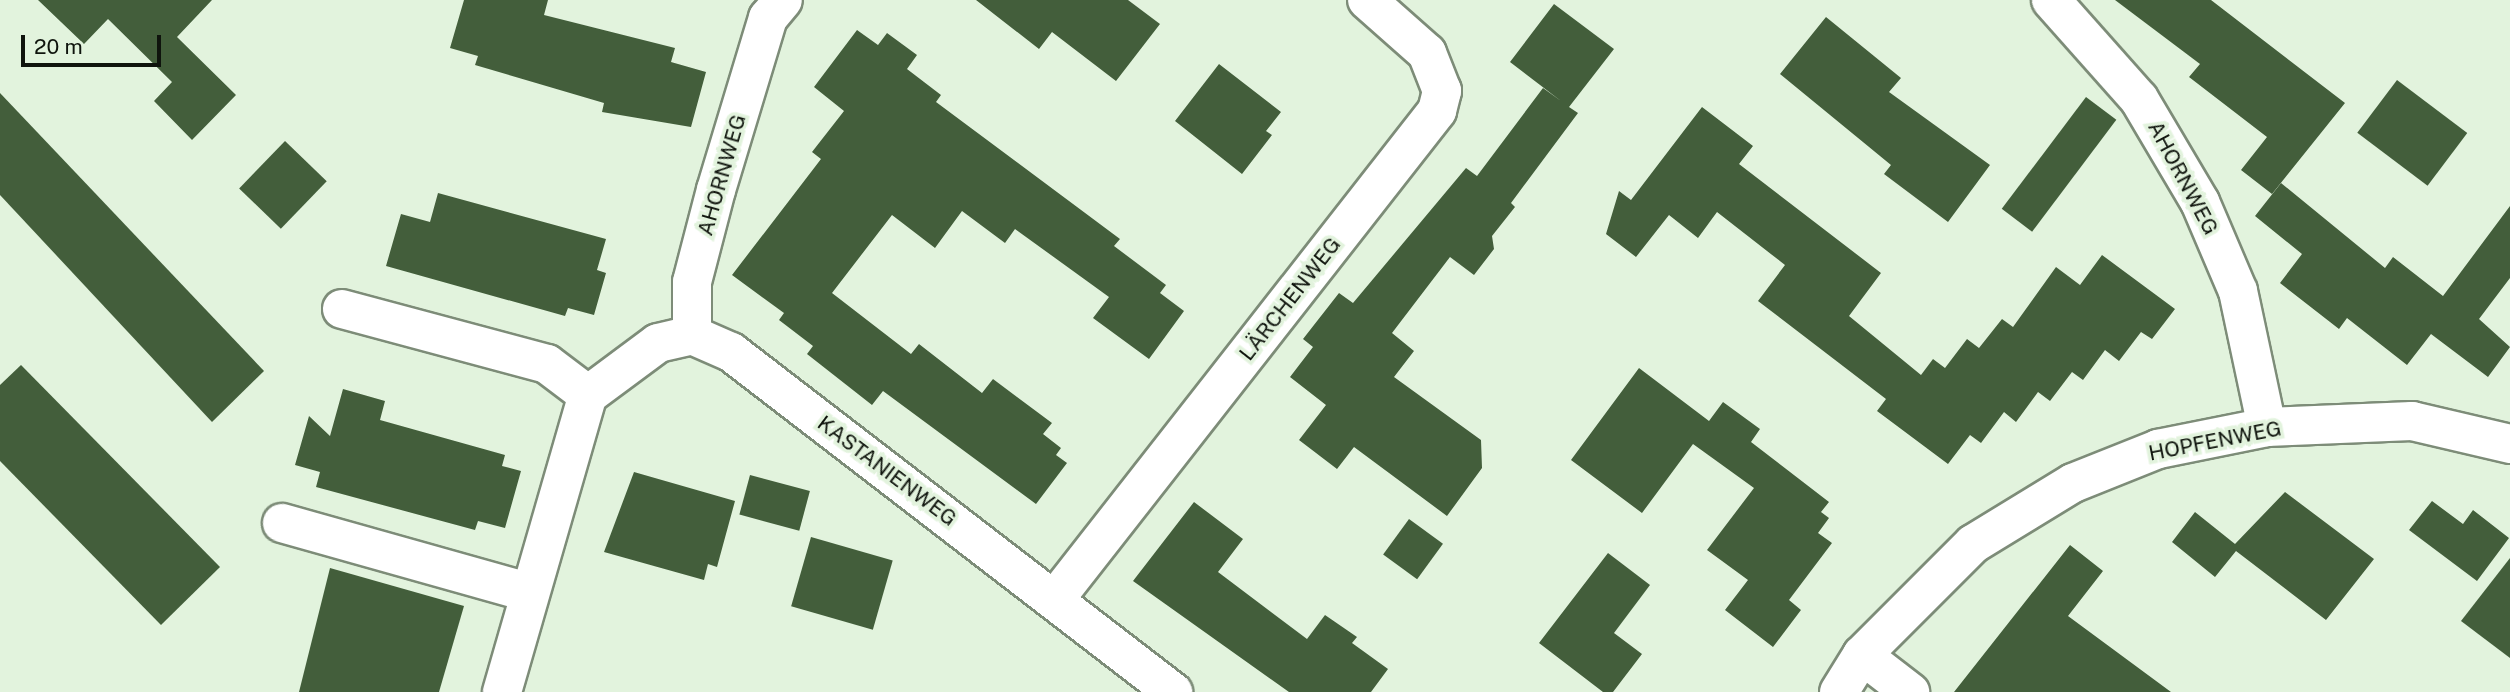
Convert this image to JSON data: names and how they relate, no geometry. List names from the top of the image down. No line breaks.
{"streets":{"street":["AHORNWEG","LÄRCHENWEG","HOPFENWEG","KASTANIENWEG"]},"crossings":[["AHORNWEG","HOPFENWEG"],["AHORNWEG","KASTANIENWEG"],["LÄRCHENWEG","KASTANIENWEG"]],"scale_bar":"20 m"}
